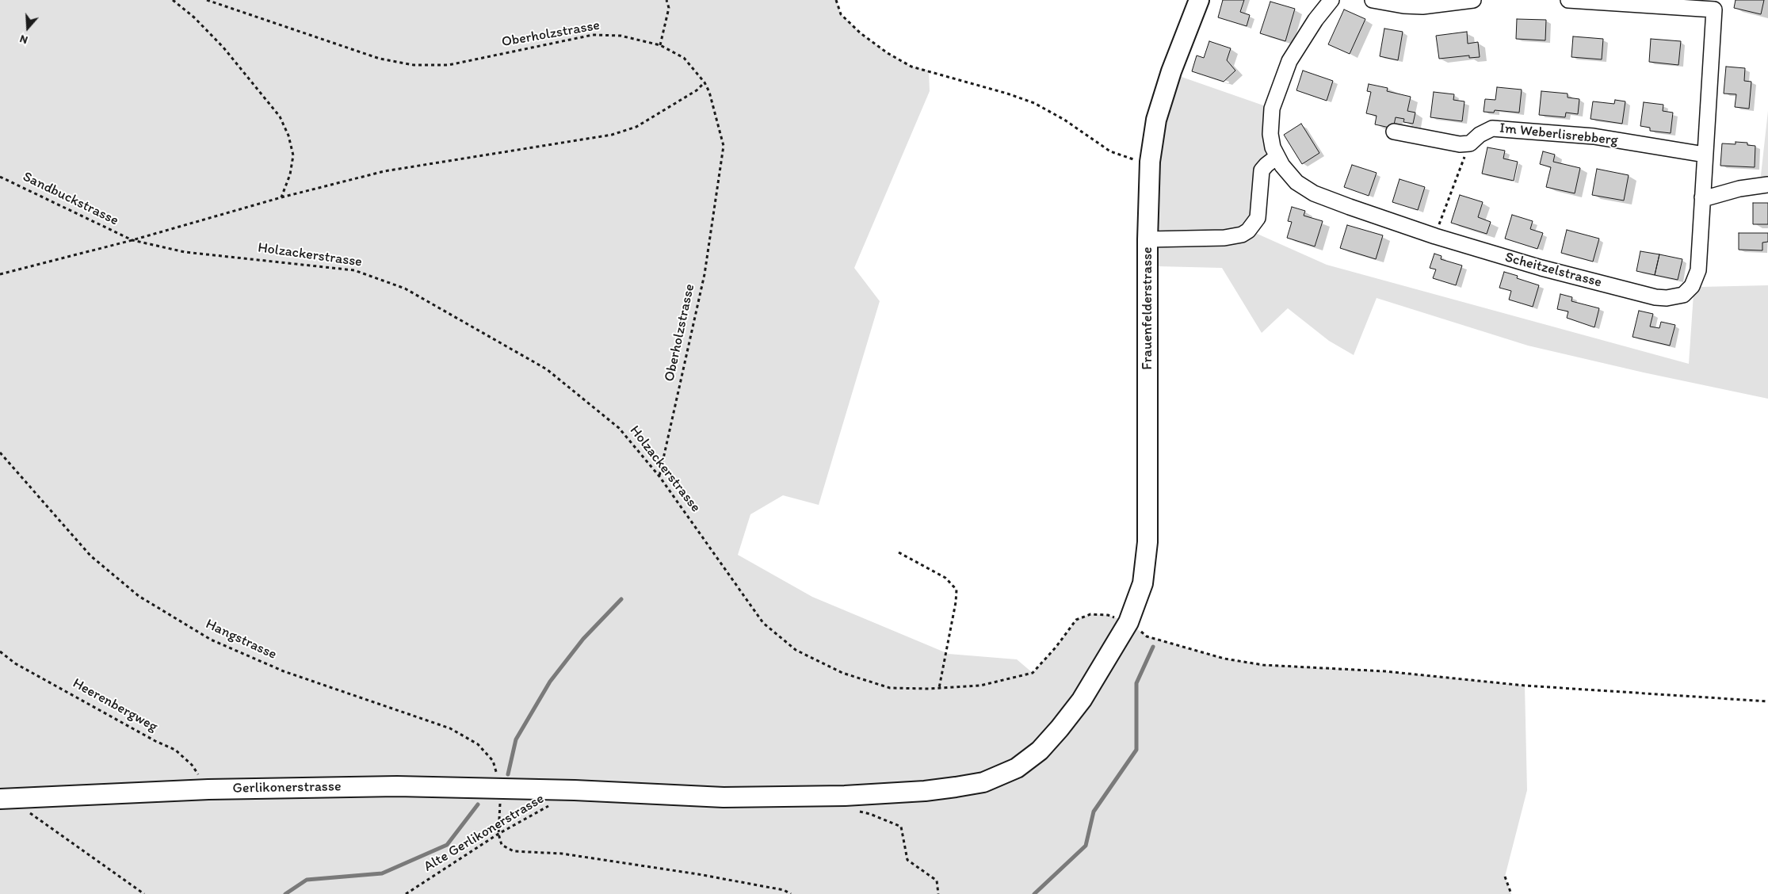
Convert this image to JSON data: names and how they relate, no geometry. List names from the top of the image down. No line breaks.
{"streets":{"street":["Im Weberlisrebberg","Scheitzelstrasse","Frauenfelderstrasse","Gerlikonerstrasse"],"path":["Oberholzstrasse","Sandbuckstrasse","Holzackerstrasse","Hangstrasse","Heerenbergweg","Alte Gerlikonerstrasse"]},"crossings":[["Oberholzstrasse","Holzackerstrasse"],["Sandbuckstrasse","Holzackerstrasse"],["Holzackerstrasse","Frauenfelderstrasse"],["Frauenfelderstrasse","Gerlikonerstrasse"],["Hangstrasse","Gerlikonerstrasse"],["Hangstrasse","Alte Gerlikonerstrasse"],["Heerenbergweg","Gerlikonerstrasse"]],"north":"bottom"}
